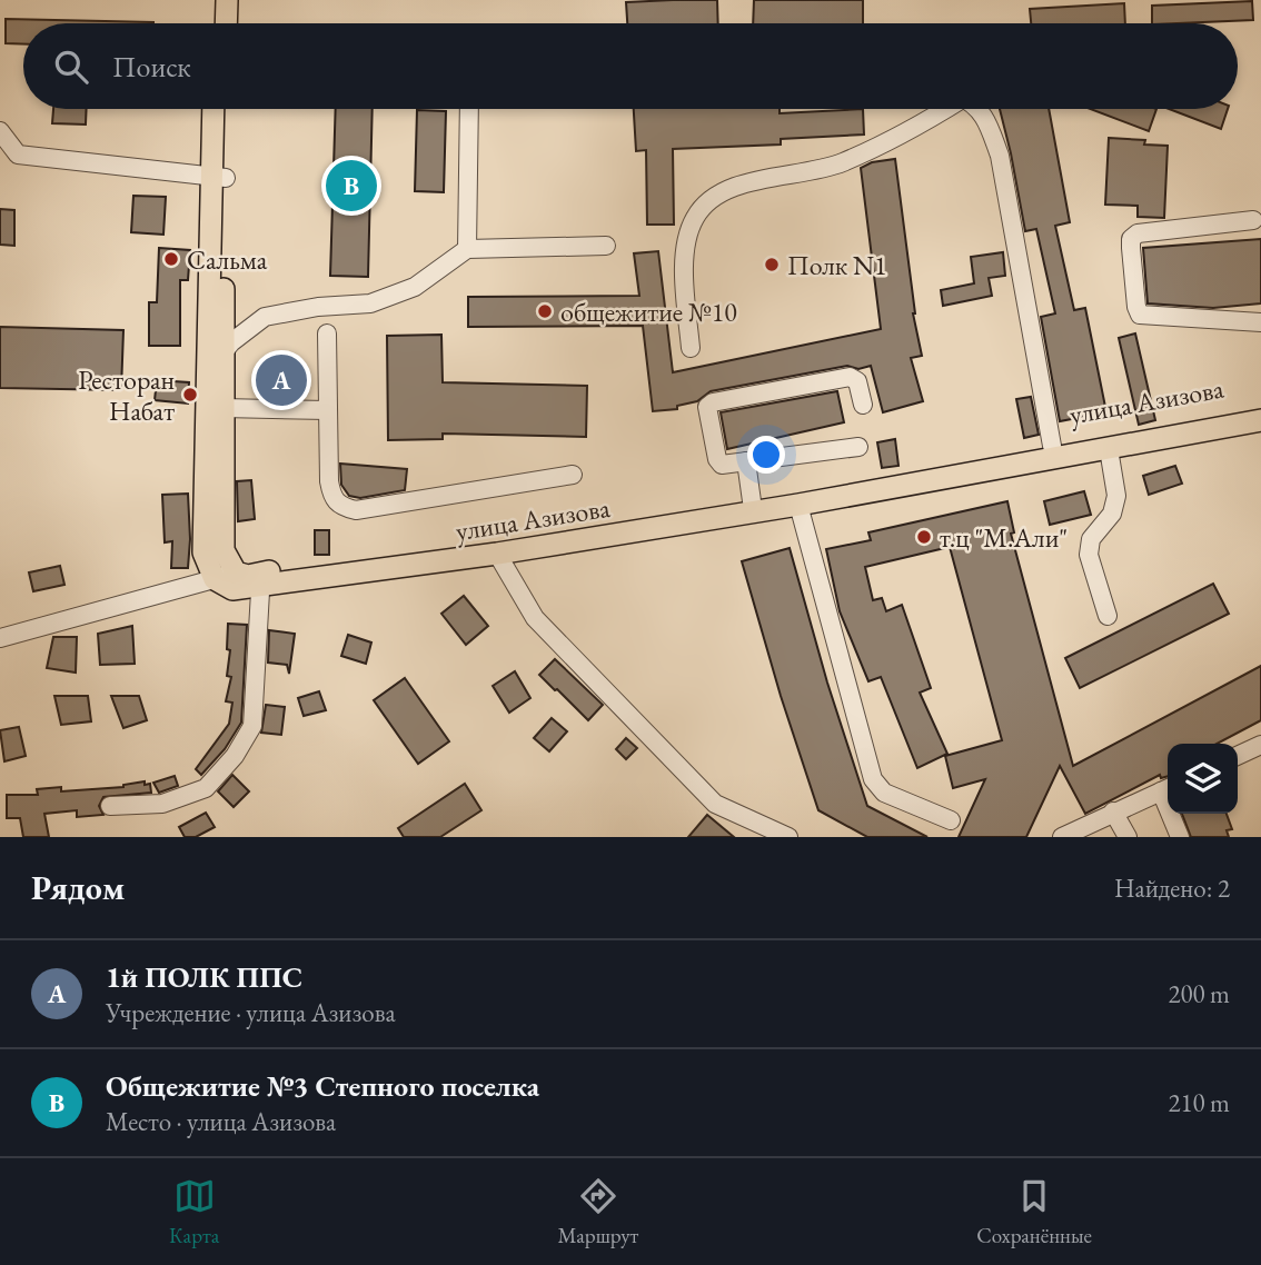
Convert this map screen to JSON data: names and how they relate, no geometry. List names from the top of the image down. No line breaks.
{"streets":{"main road":["улица Азизова"]},"places":["Сальма","Полк N1","общежитие №10","Ресторан Набат","т.ц \"М.Али\""],"page":{"search":"Поиск","pins":["B","A"],"heading":["Рядом","Найдено: 2"],"list":[{"mark":"A","name":"1й ПОЛК ППС","note":"Учреждение · улица Азизова","value":"200 m"},{"mark":"B","name":"Общежитие №3 Степного поселка","note":"Место · улица Азизова","value":"210 m"}],"nav":["Карта","Маршрут","Сохранённые"]}}
